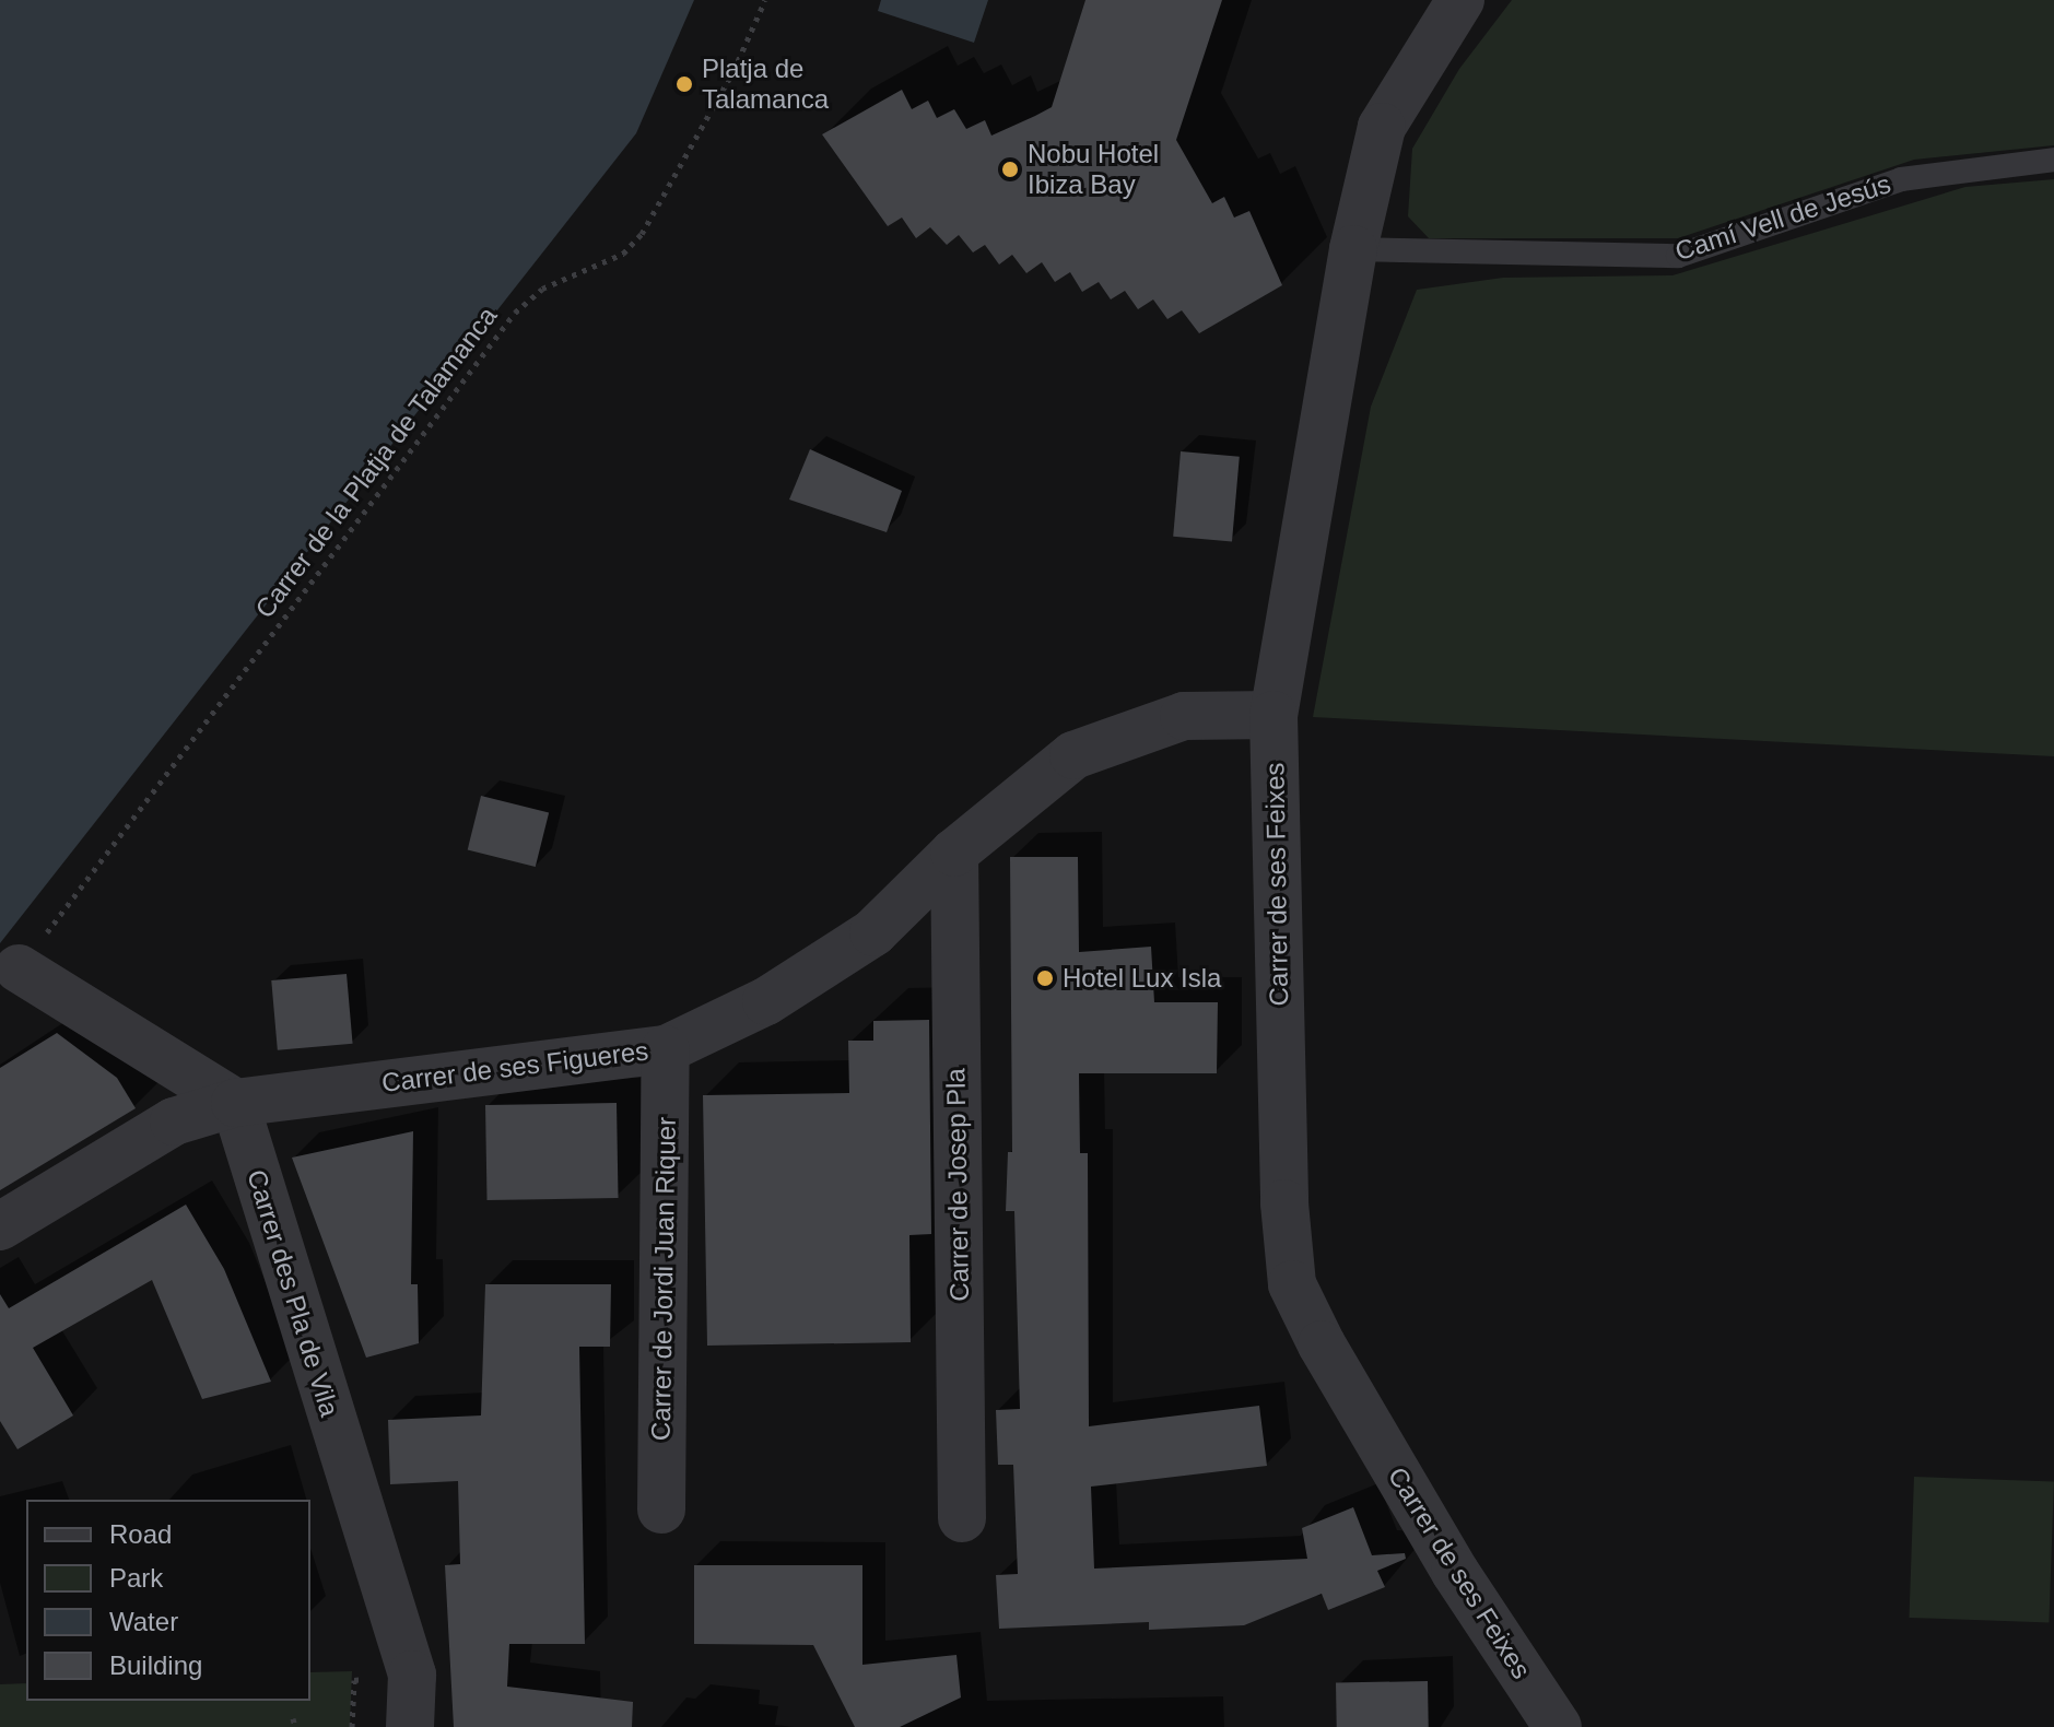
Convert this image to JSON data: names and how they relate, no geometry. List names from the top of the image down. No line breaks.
{"streets":{"street":["Carrer de ses Feixes","Carrer de ses Figueres","Carrer de Josep Pla","Carrer de Jordi Juan Riquer","Carrer des Pla de Vila"],"lane":["Camí Vell de Jesús"],"path":["Carrer de la Platja de Talamanca"]},"crossings":[["Camí Vell de Jesús","Carrer de ses Feixes"],["Carrer de ses Feixes","Carrer de ses Figueres"],["Carrer de ses Figueres","Carrer de Josep Pla"],["Carrer de ses Figueres","Carrer de Jordi Juan Riquer"],["Carrer de ses Figueres","Carrer des Pla de Vila"]],"places":["Platja de Talamanca","Nobu Hotel Ibiza Bay","Hotel Lux Isla"],"legend":["Road","Park","Water","Building"]}
